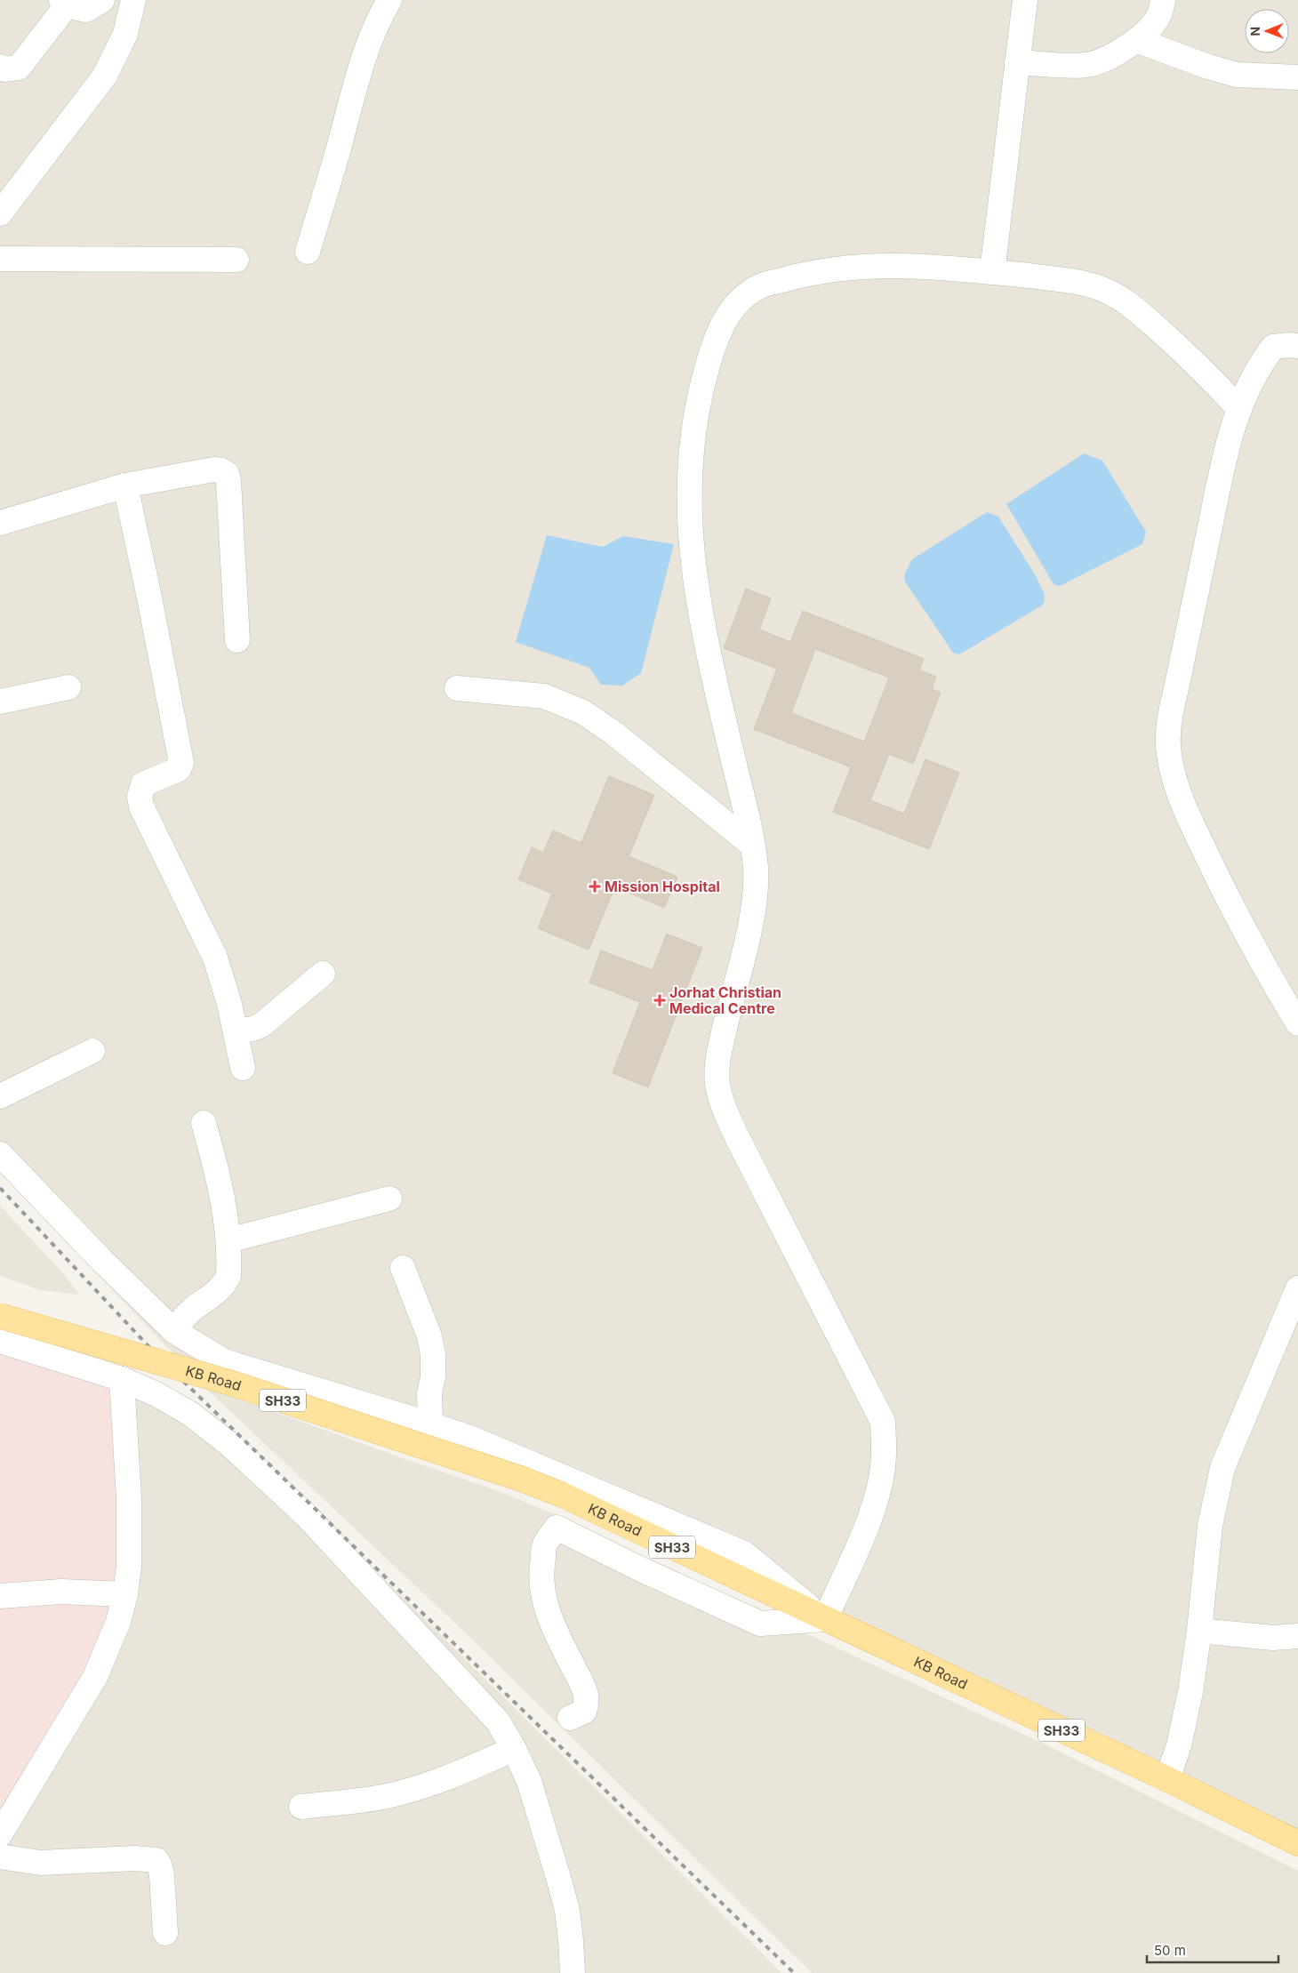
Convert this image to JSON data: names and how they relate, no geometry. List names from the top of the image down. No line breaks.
{"streets":{"main road":["KB Road","SH33"]},"places":{"health":["Mission Hospital","Jorhat Christian Medical Centre"]},"scale_bar":"50 m","north":"left"}
